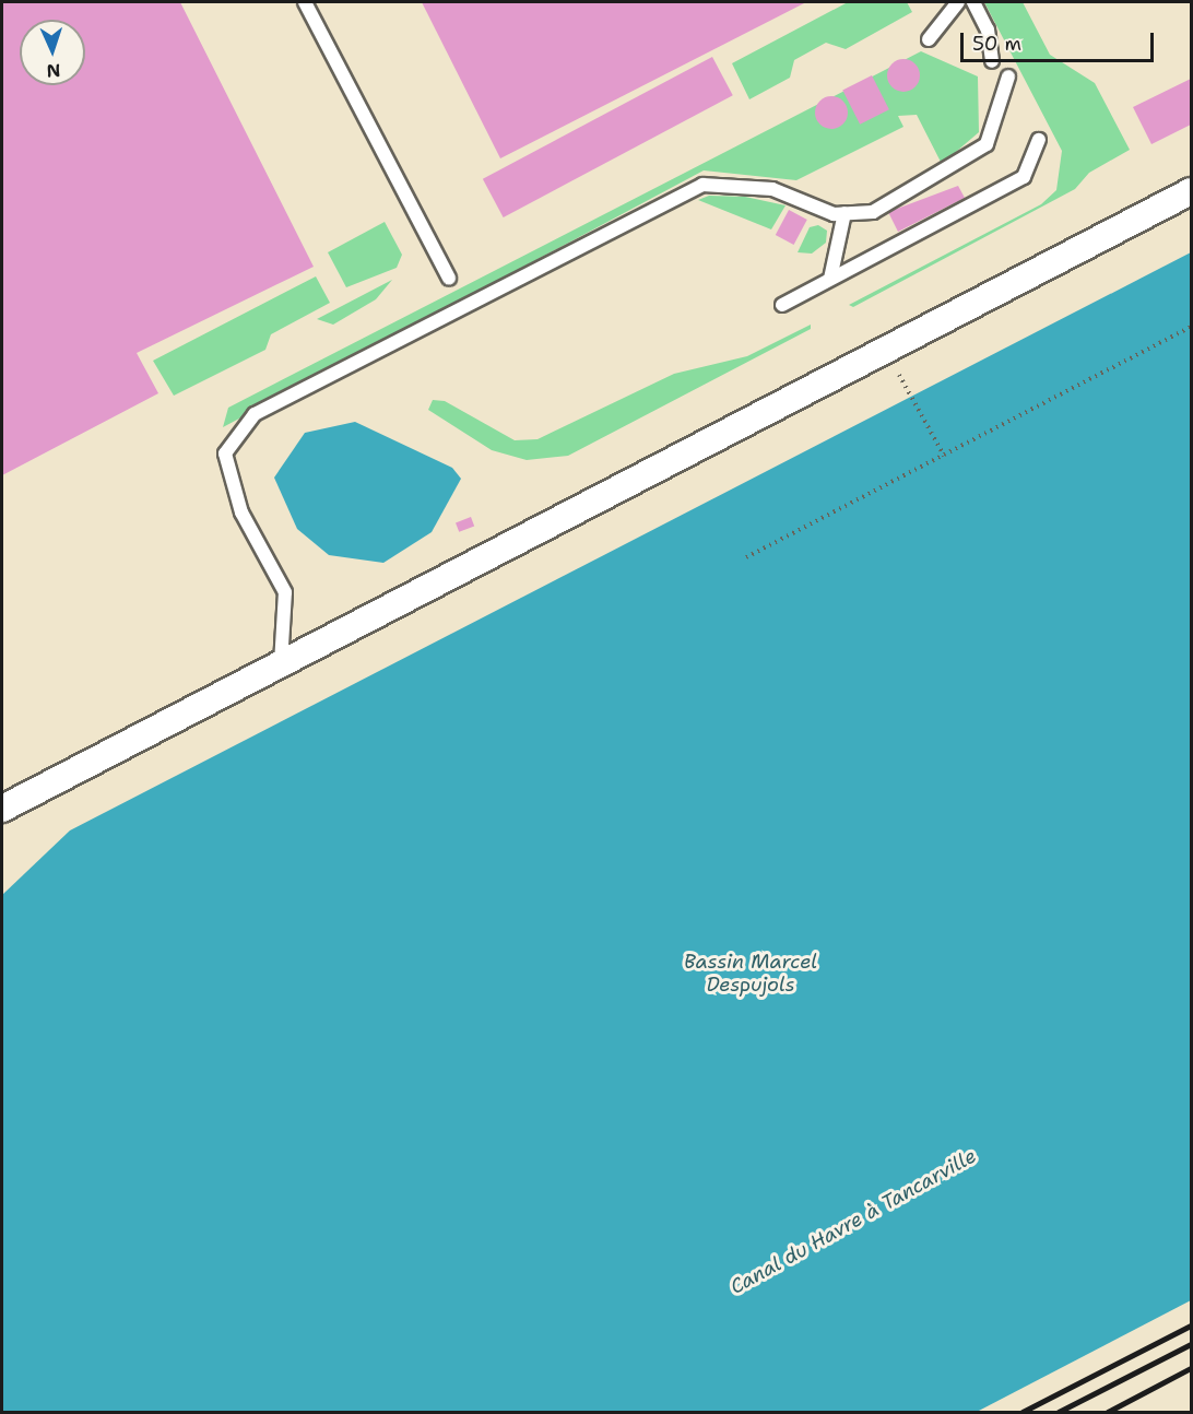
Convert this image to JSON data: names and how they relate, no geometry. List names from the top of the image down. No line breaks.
{"water":["Bassin Marcel Despujols","Canal du Havre à Tancarville"],"scale_bar":"50 m","north":"bottom"}
